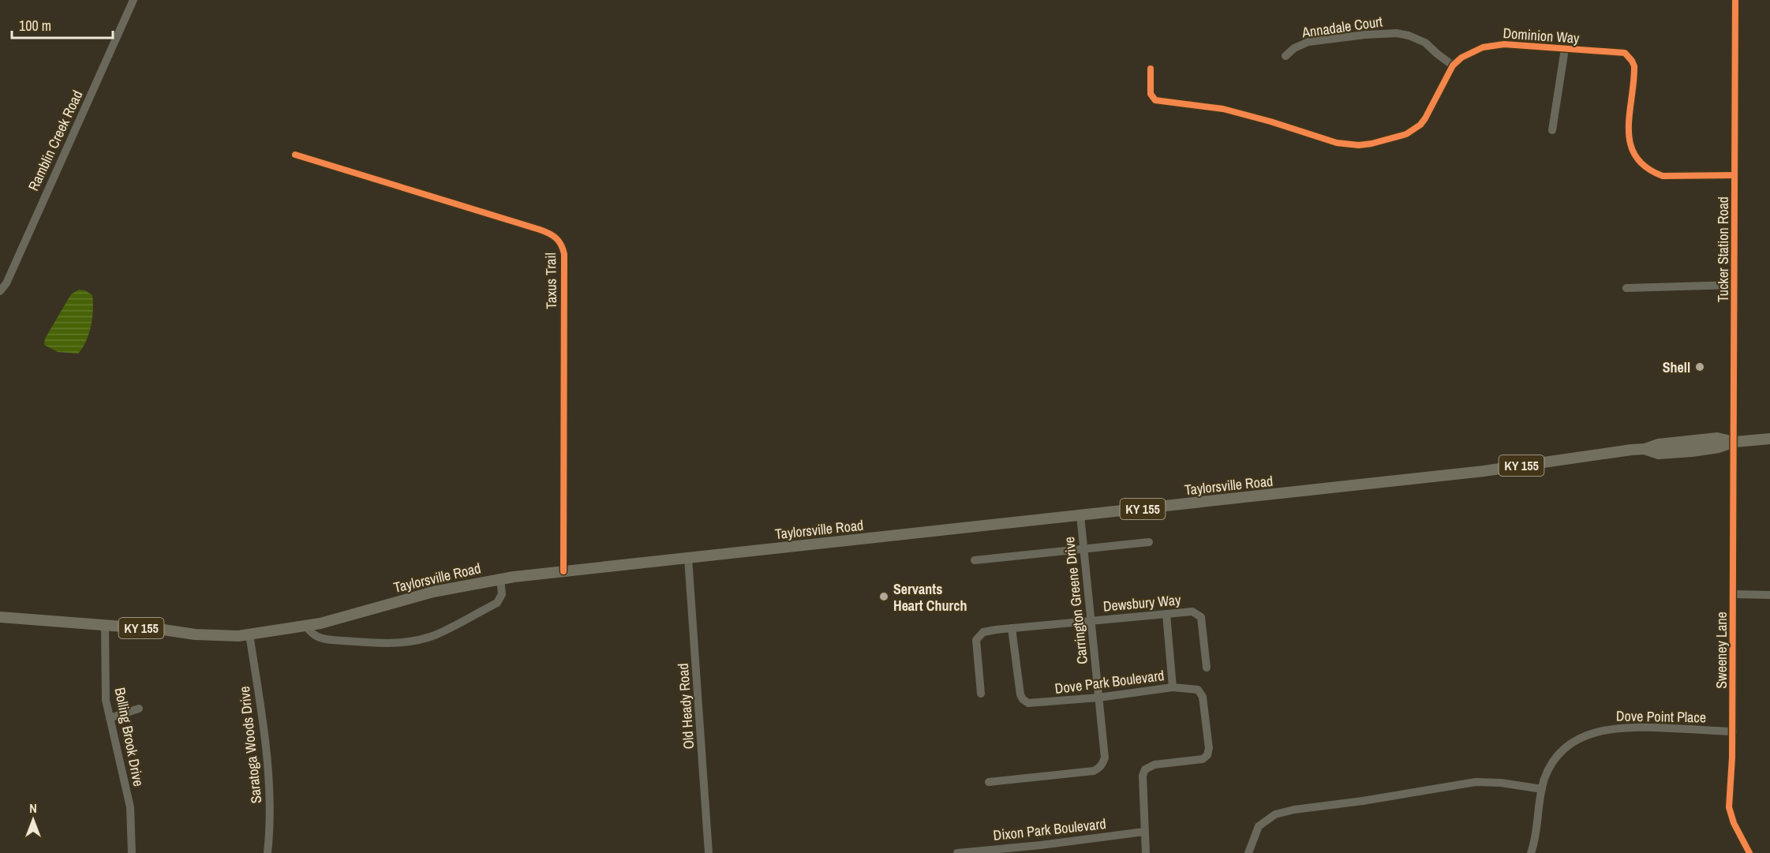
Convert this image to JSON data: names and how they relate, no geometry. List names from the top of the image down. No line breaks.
{"streets":{"main road":["KY 155","Taylorsville Road"],"street":["Annadale Court","Dominion Way","Ramblin Creek Road","Tucker Station Road","Taxus Trail","Carrington Greene Drive","Dewsbury Way","Sweeney Lane","Dove Park Boulevard","Old Heady Road","Dove Point Place","Bolling Brook Drive","Saratoga Woods Drive","Dixon Park Boulevard"]},"crossings":[["Annadale Court","Dominion Way"],["Dominion Way","Tucker Station Road"],["Tucker Station Road","Taylorsville Road"],["Tucker Station Road","Sweeney Lane"],["Taxus Trail","Taylorsville Road"],["Taylorsville Road","Carrington Greene Drive"],["Taylorsville Road","Sweeney Lane"],["Taylorsville Road","Old Heady Road"],["Taylorsville Road","Bolling Brook Drive"],["Taylorsville Road","Saratoga Woods Drive"],["Carrington Greene Drive","Dewsbury Way"],["Carrington Greene Drive","Dove Park Boulevard"],["Dewsbury Way","Dove Park Boulevard"],["Sweeney Lane","Dove Point Place"],["Dove Park Boulevard","Dixon Park Boulevard"]],"places":["Shell","Servants Heart Church"],"scale_bar":"100 m","north":"top"}
